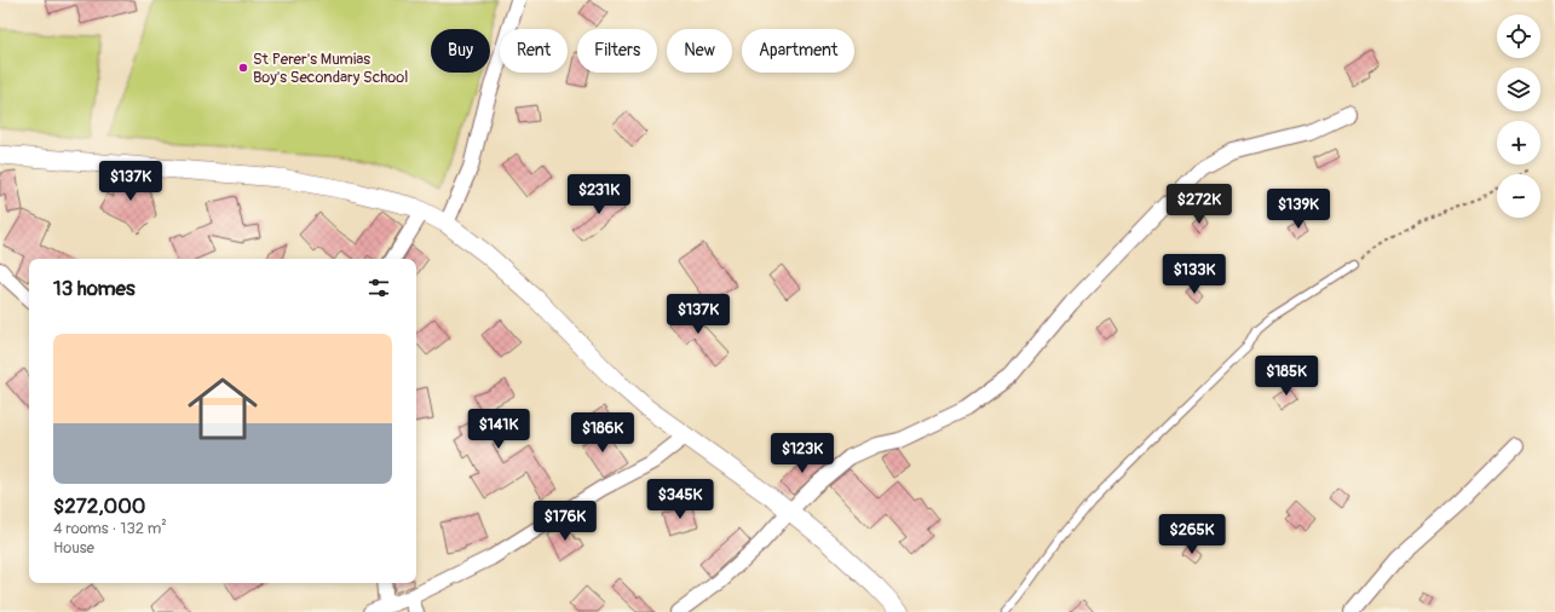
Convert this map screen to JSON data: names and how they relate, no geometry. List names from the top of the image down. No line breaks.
{"places":["St Perer's Mumias Boy's Secondary School"],"page":{"map_buttons":["+","−"],"chip":["Buy","Rent","Filters","New","Apartment"],"price":["$137K","$231K","$272K","$139K","$133K","$137K","$185K","$141K","$186K","$123K","$345K","$176K","$265K"],"heading":"13 homes","list":[{"name":"$272,000","note":"4 rooms · 132 m² · House"}]}}
